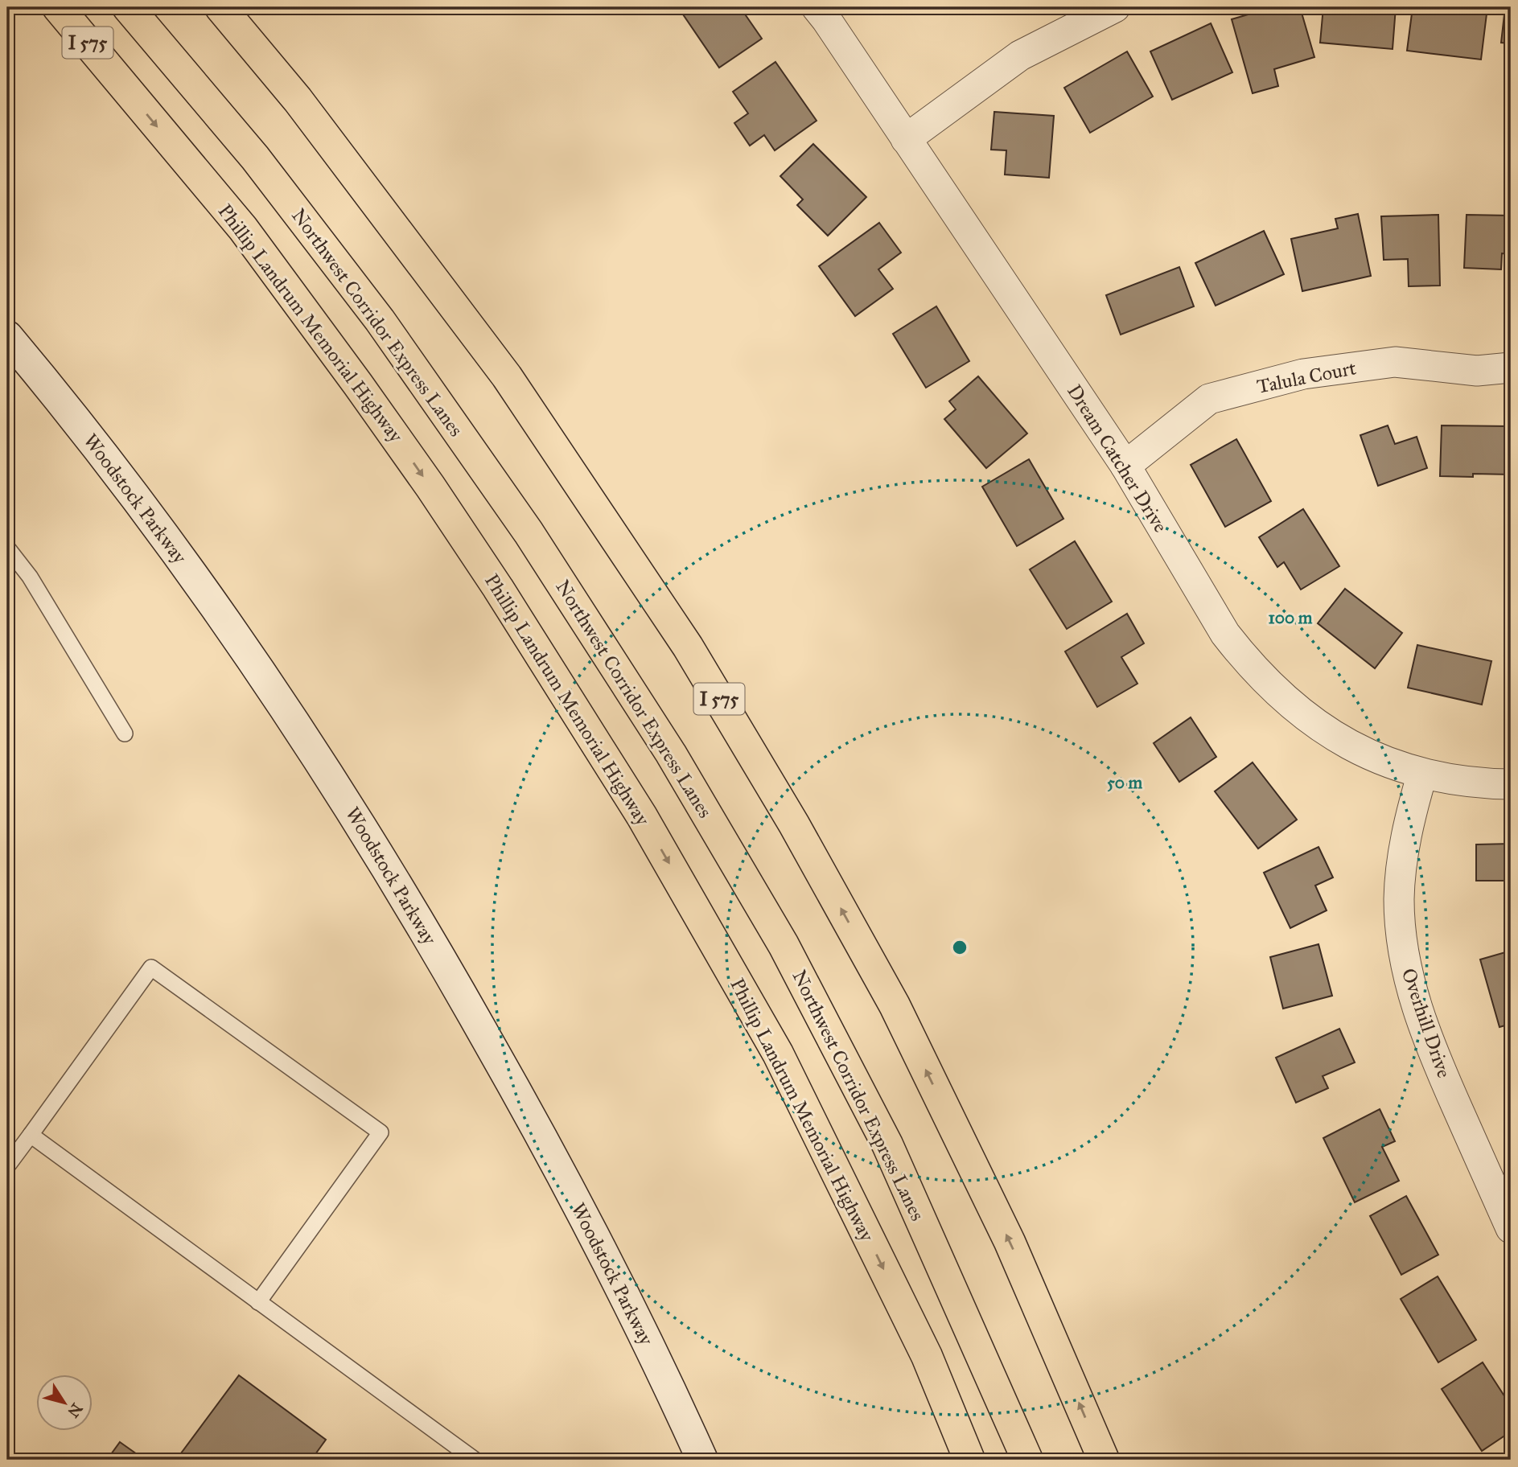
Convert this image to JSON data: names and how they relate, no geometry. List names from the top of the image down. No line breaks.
{"streets":{"highway":["I 575","Northwest Corridor Express Lanes","Phillip Landrum Memorial Highway"],"main road":["Woodstock Parkway"],"street":["Talula Court","Dream Catcher Drive","Overhill Drive"]},"crossings":[["Talula Court","Dream Catcher Drive"],["Dream Catcher Drive","Overhill Drive"]],"north":"bottom right","rings":["100 m","50 m"]}
